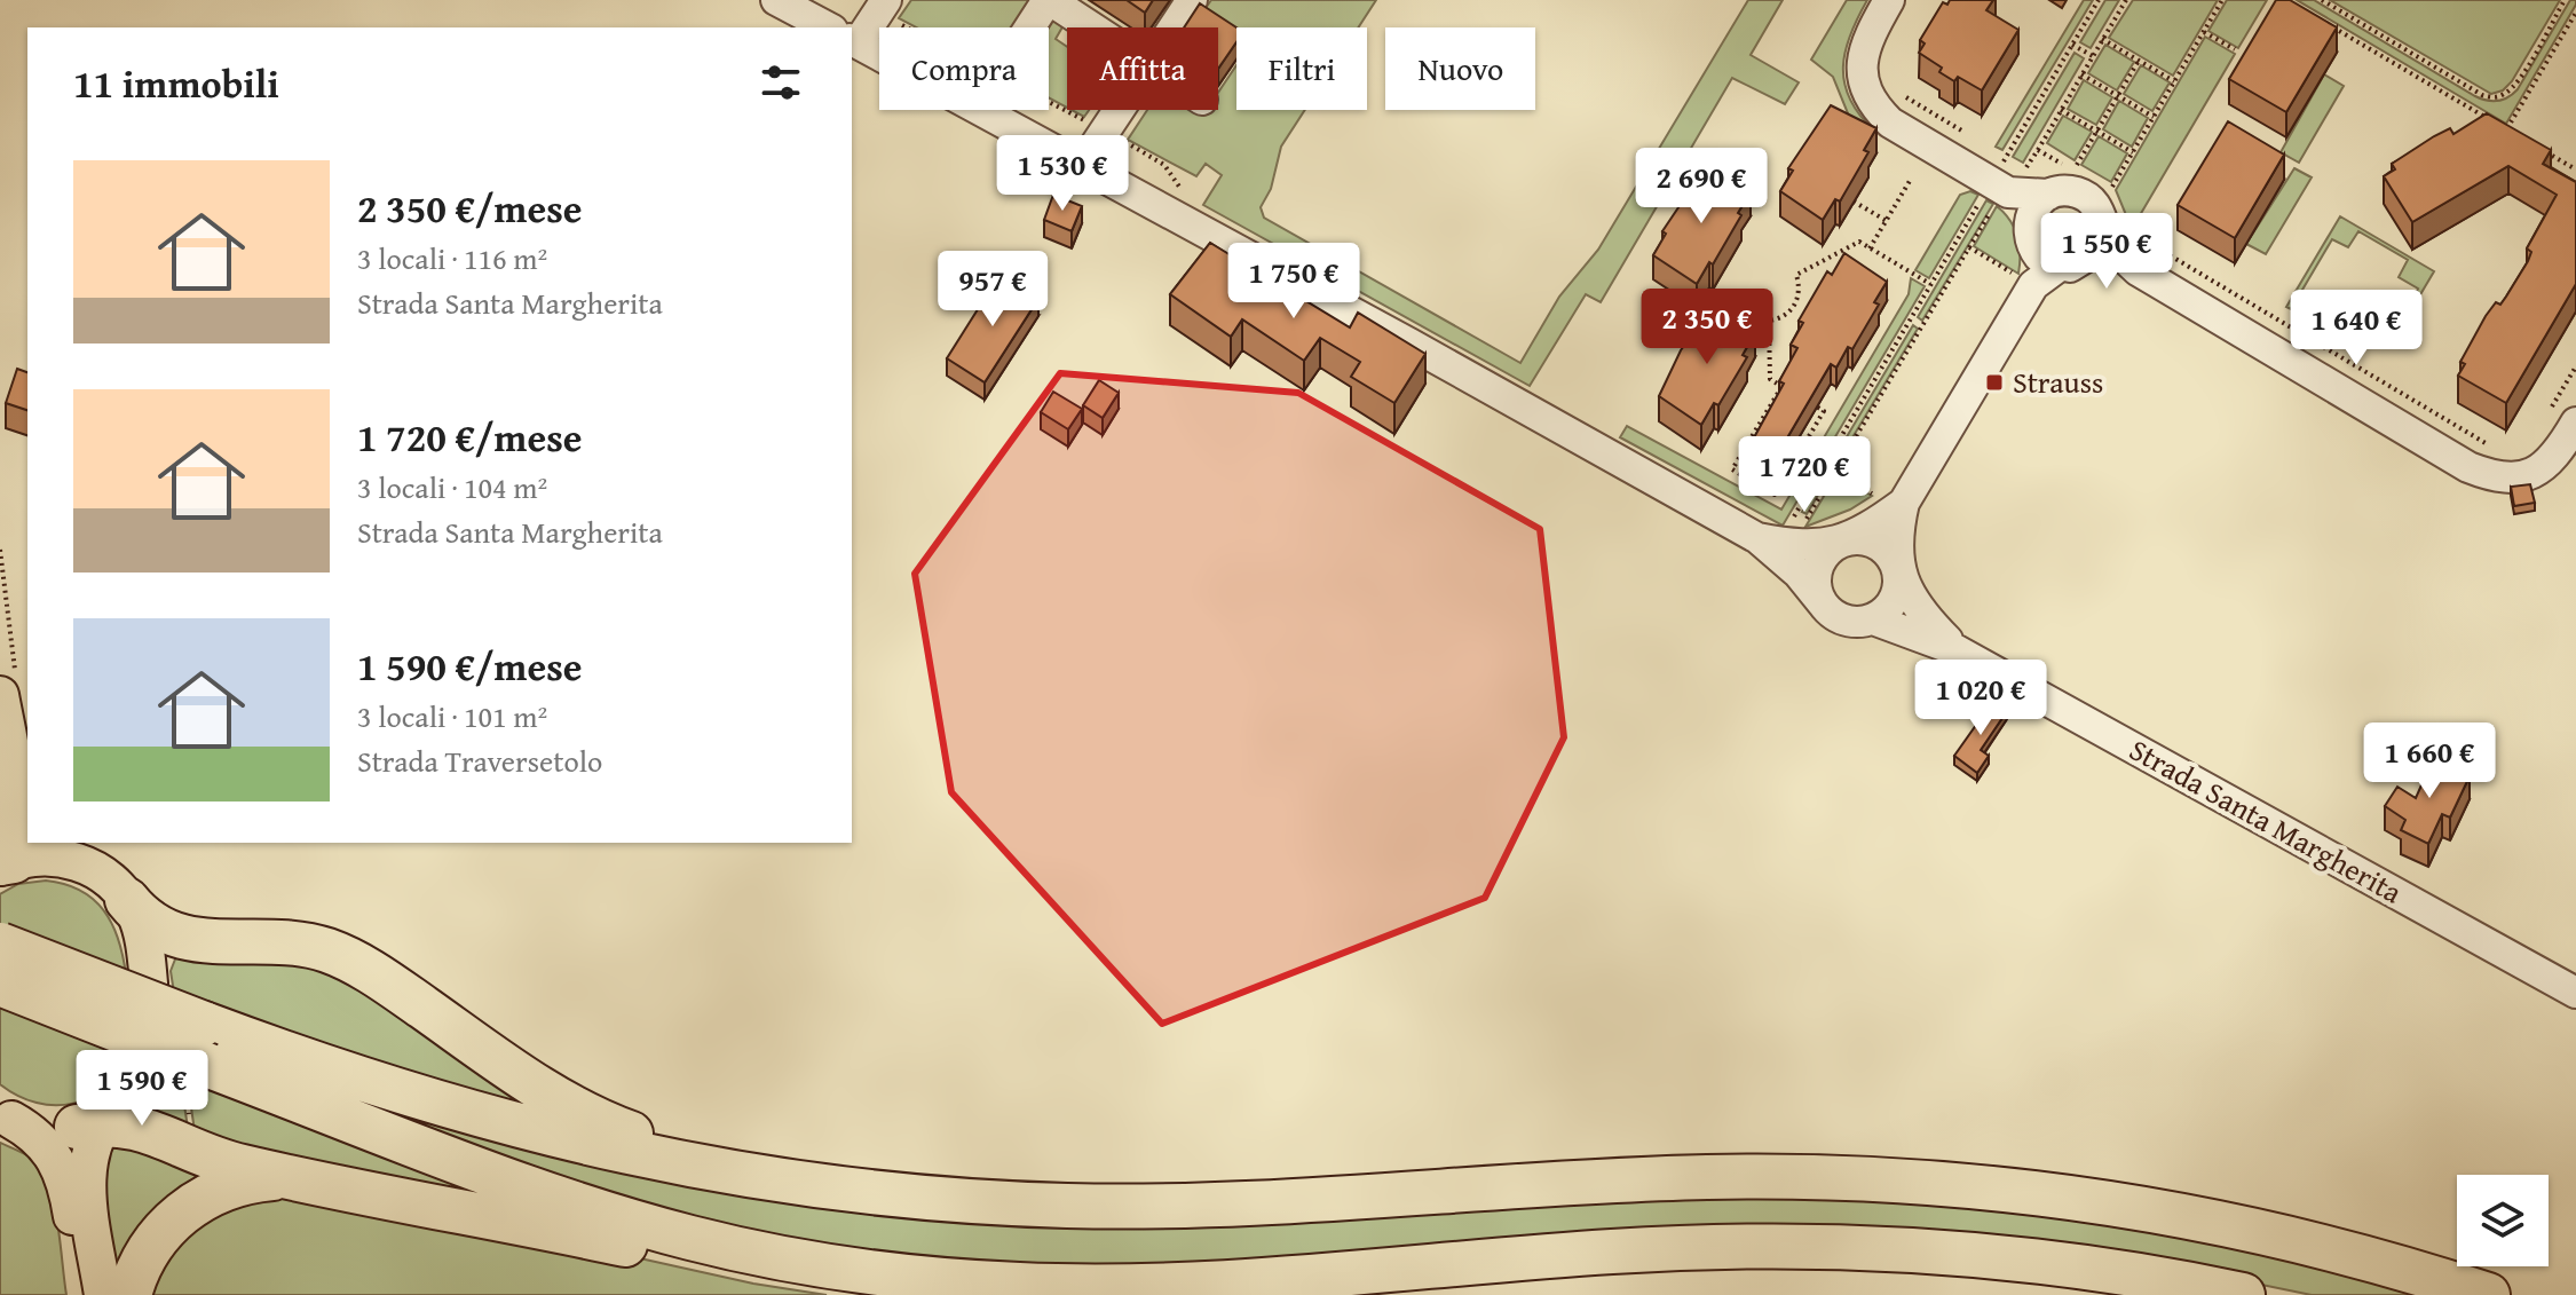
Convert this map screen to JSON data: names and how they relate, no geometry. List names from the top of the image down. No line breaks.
{"streets":{"street":["Strada Santa Margherita"]},"places":{"transit":["Strauss"]},"page":{"chip":["Compra","Affitta","Filtri","Nuovo"],"heading":"11 immobili","price":["1 530 €","2 690 €","1 550 €","1 750 €","957 €","2 350 €","1 640 €","1 720 €","1 020 €","1 660 €","1 590 €"],"list":[{"name":"2 350 €/mese","note":"3 locali · 116 m² · Strada Santa Margherita"},{"name":"1 720 €/mese","note":"3 locali · 104 m² · Strada Santa Margherita"},{"name":"1 590 €/mese","note":"3 locali · 101 m² · Strada Traversetolo"}]}}
